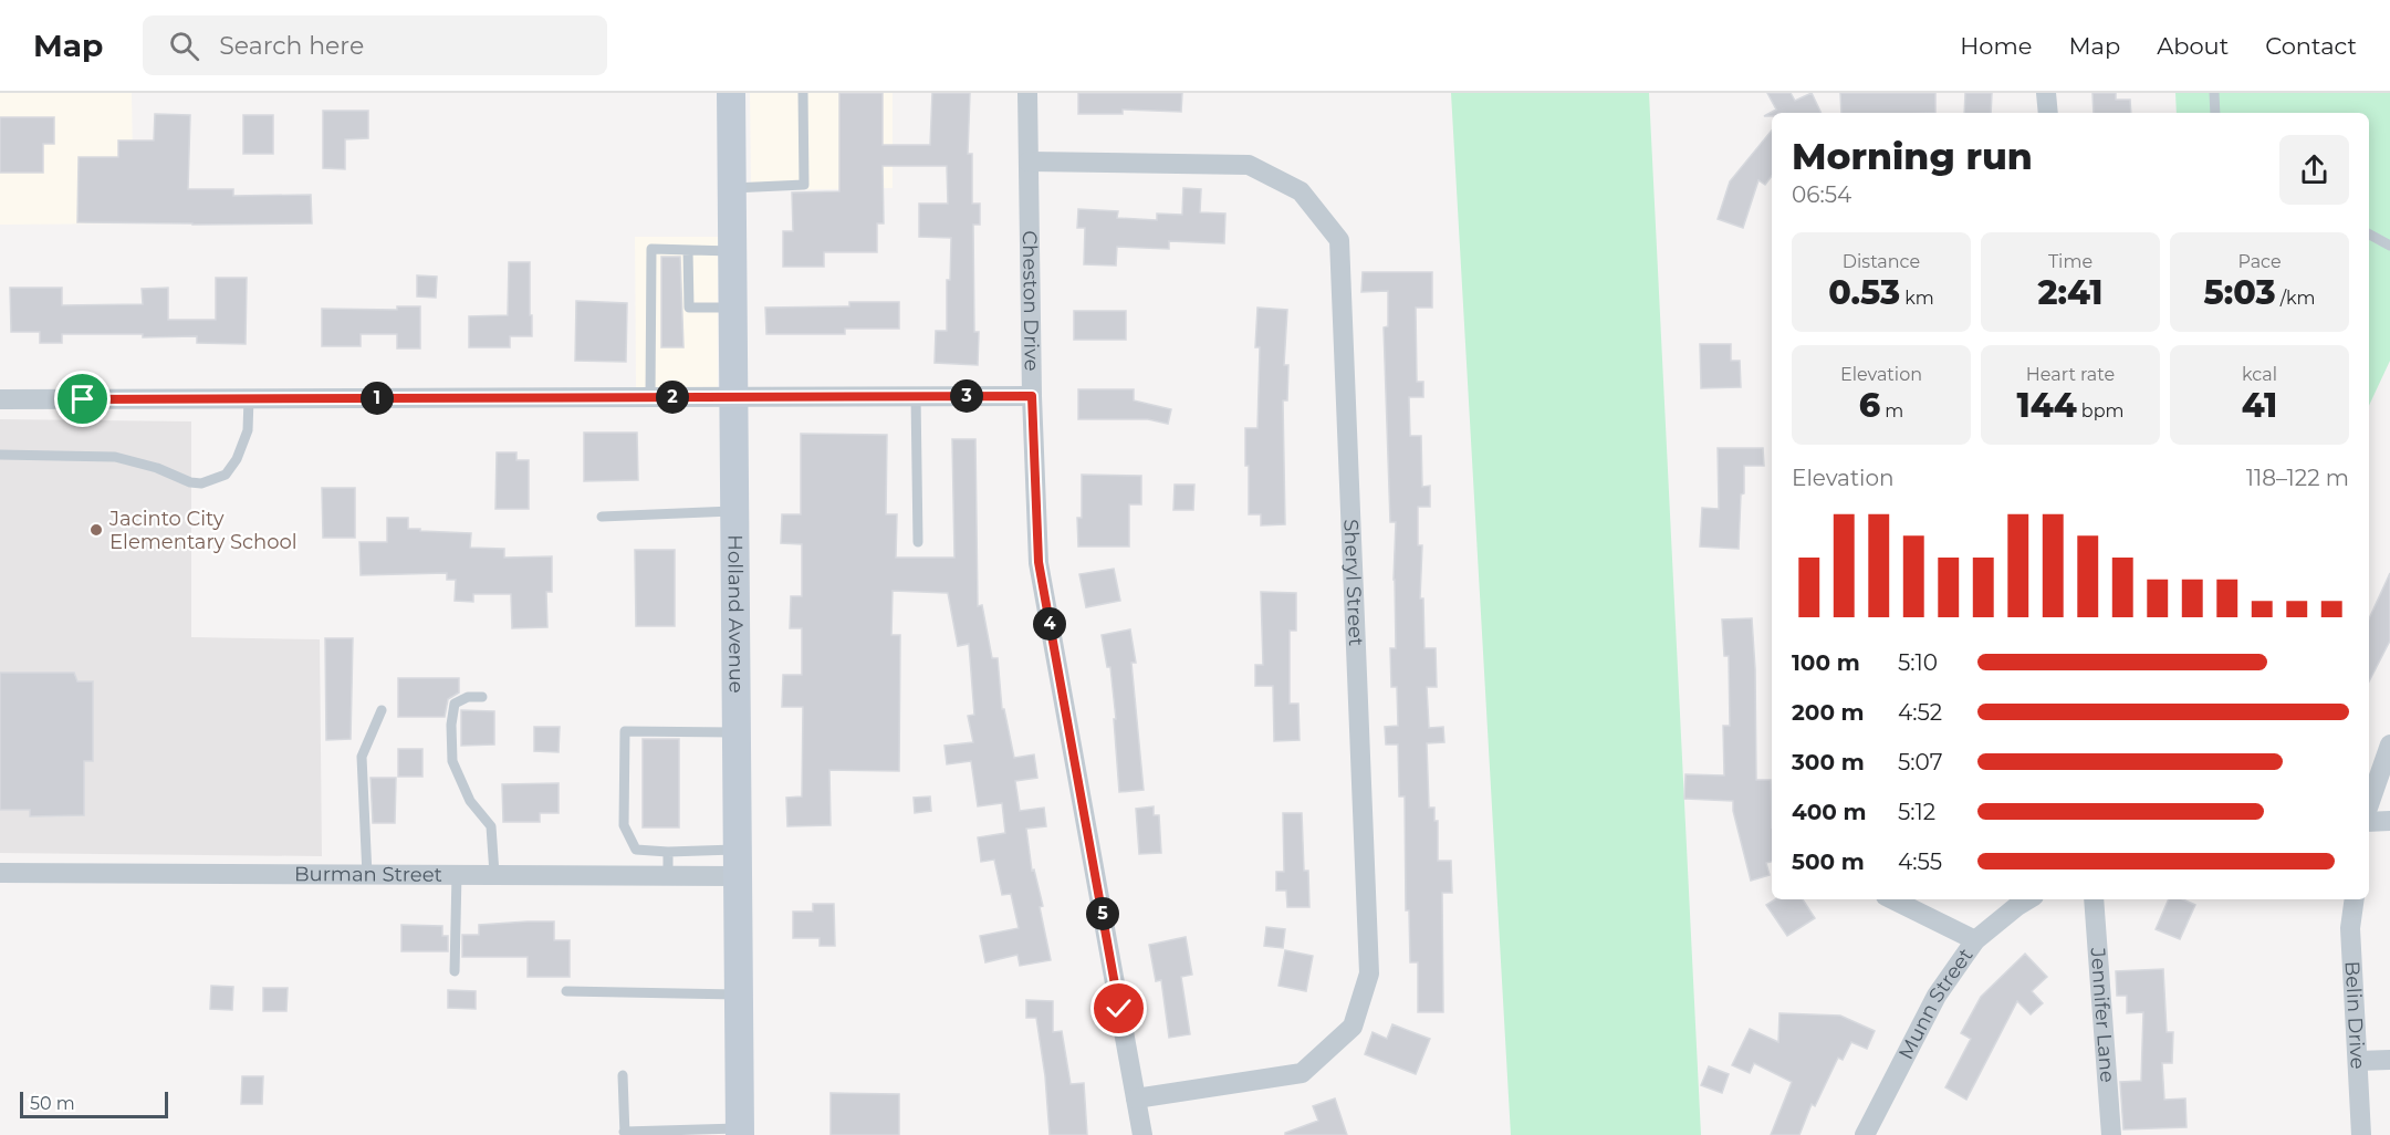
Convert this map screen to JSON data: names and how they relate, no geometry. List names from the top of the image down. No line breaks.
{"streets":{"main road":["Holland Avenue"],"street":["Cheston Drive","Sheryl Street","Burman Street","Munn Street","Jennifer Lane","Belin Drive"]},"crossings":[["Cheston Drive","Sheryl Street"],["Holland Avenue","Burman Street"]],"places":["Jacinto City Elementary School"],"scale_bar":"50 m","page":{"header":"Map","search":"Search here","nav":["Home","Map","About","Contact"],"heading":["Morning run","06:54"],"stats":[["Distance","0.53 km"],["Time","2:41"],["Pace","5:03 /km"],["Elevation","6 m"],["Heart rate","144 bpm"],["kcal","41"]],"pins":["3","2","1","4","5"],"chart":["Elevation","118–122 m"],"list":[{"name":"100 m","note":"5:10"},{"name":"200 m","note":"4:52"},{"name":"300 m","note":"5:07"},{"name":"400 m","note":"5:12"},{"name":"500 m","note":"4:55"}],"scale":"50 m"}}
